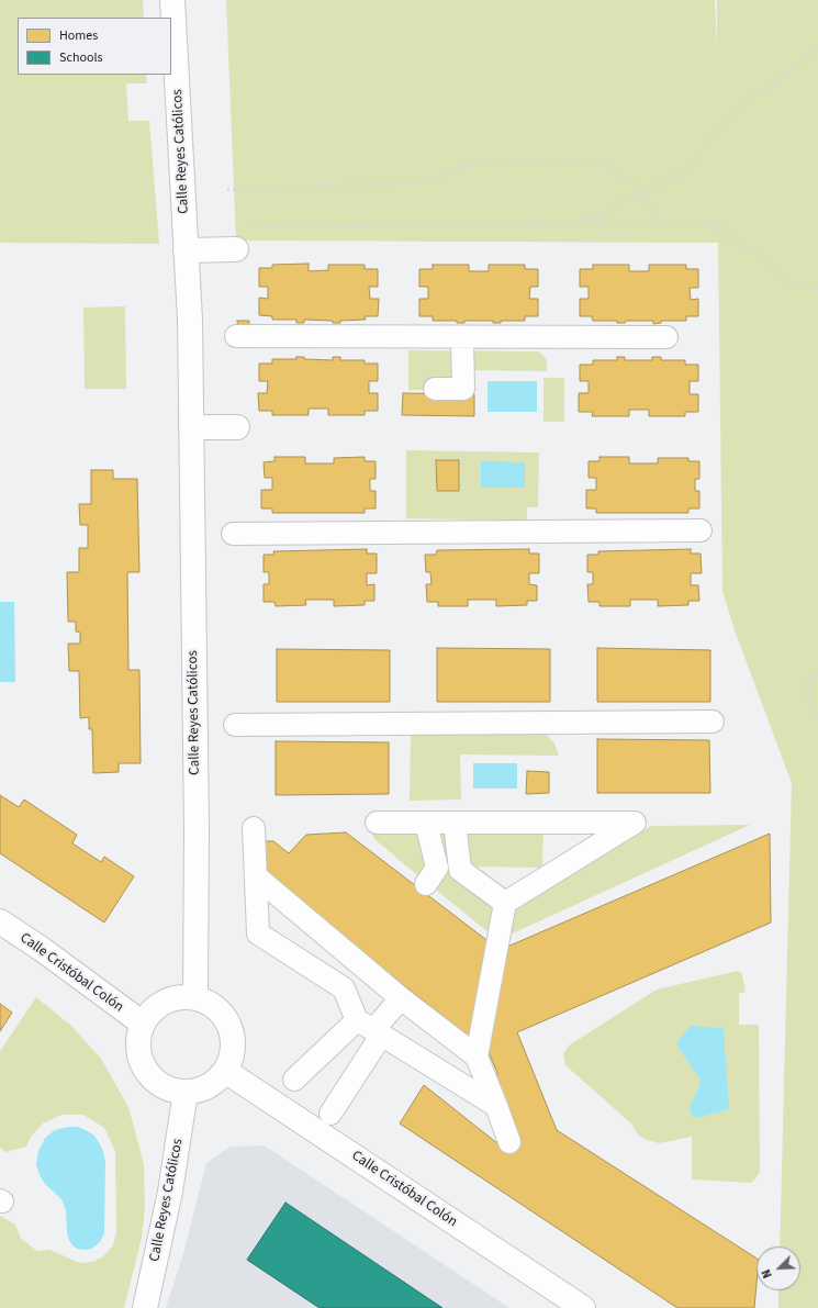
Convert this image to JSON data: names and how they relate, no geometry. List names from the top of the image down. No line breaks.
{"streets":{"street":["Calle Reyes Católicos","Calle Cristóbal Colón"]},"crossings":[["Calle Reyes Católicos","Calle Cristóbal Colón"]],"legend":["Homes","Schools"],"north":"bottom left"}
